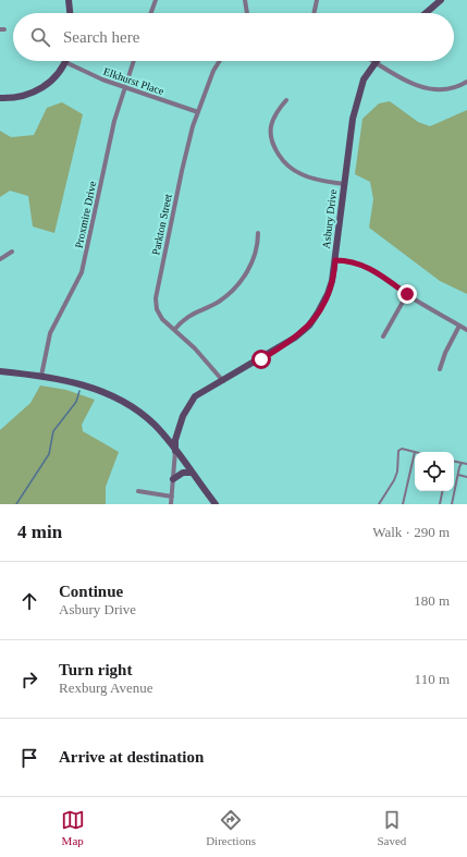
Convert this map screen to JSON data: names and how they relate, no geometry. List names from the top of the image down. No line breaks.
{"streets":{"street":["Elkhurst Place","Proxmire Drive","Asbury Drive","Parkton Street"]},"crossings":[["Elkhurst Place","Proxmire Drive"],["Elkhurst Place","Parkton Street"],["Asbury Drive","Parkton Street"]],"page":{"search":"Search here","heading":["4 min","Walk · 290 m"],"list":[["Continue","Asbury Drive","180 m"],["Turn right","Rexburg Avenue","110 m"],"Arrive at destination"],"nav":["Map","Directions","Saved"]}}
